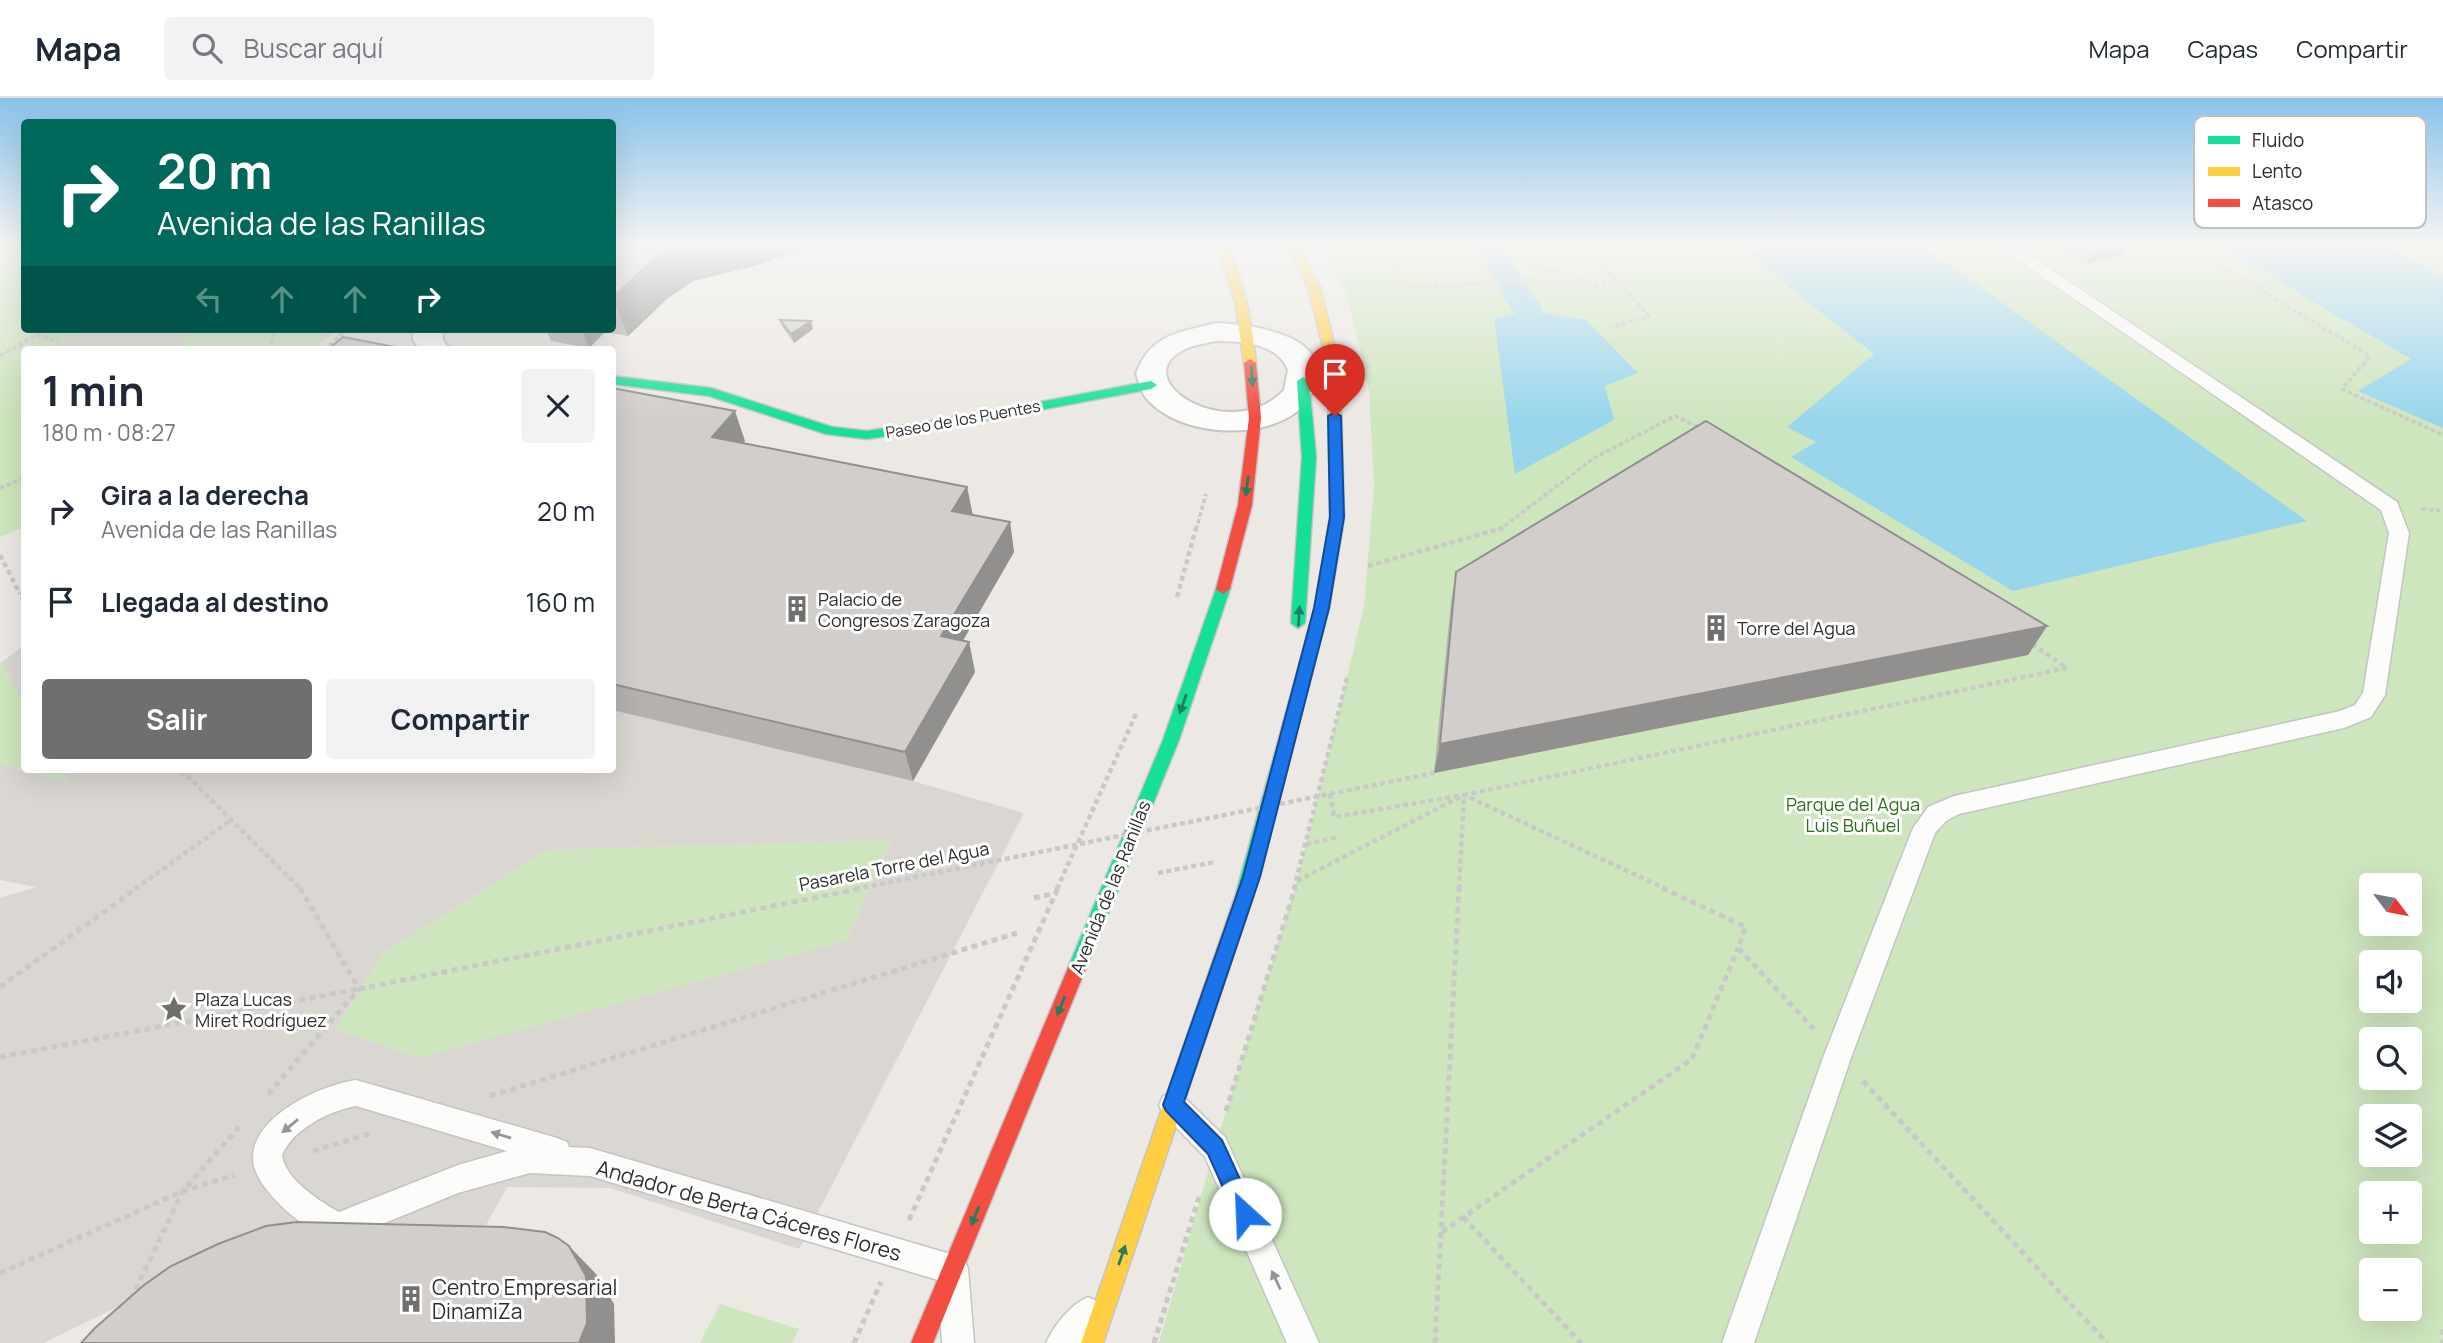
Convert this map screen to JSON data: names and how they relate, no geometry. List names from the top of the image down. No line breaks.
{"streets":{"main road":["Paseo de los Puentes","Avenida de las Ranillas"],"lane":["Andador de Berta Cáceres Flores"],"path":["Pasarela Torre del Agua"]},"crossings":[["Paseo de los Puentes","Avenida de las Ranillas"],["Avenida de las Ranillas","Andador de Berta Cáceres Flores"]],"parks":["Parque del Agua Luis Buñuel"],"places":{"building":["Palacio de Congresos Zaragoza","Torre del Agua","Centro Empresarial DinamiZa"],"place":["Plaza Lucas Miret Rodríguez"]},"legend":["Fluido","Lento","Atasco"],"north":"bottom right","page":{"header":"Mapa","search":"Buscar aquí","nav":["Mapa","Capas","Compartir"],"turn":["20 m","Avenida de las Ranillas"],"heading":["1 min","180 m · 08:27"],"list":[{"name":"Gira a la derecha","note":"Avenida de las Ranillas","value":"20 m"},{"name":"Llegada al destino","value":"160 m"}],"buttons":["Salir","Compartir"],"map_buttons":["+","−"]}}
